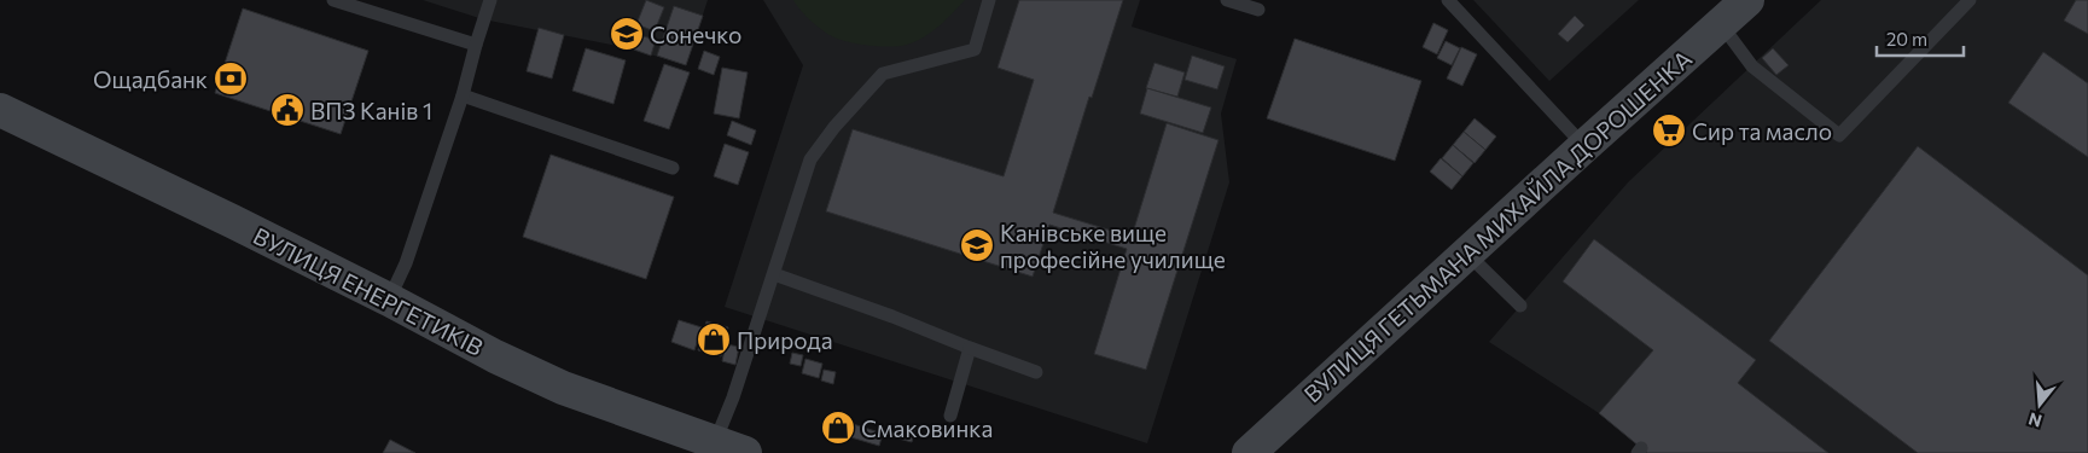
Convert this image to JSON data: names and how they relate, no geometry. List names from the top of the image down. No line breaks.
{"streets":{"main road":["ВУЛИЦЯ ГЕТЬМАНА МИХАЙЛА ДОРОШЕНКА","ВУЛИЦЯ ЕНЕРГЕТИКІВ"]},"places":{"school or university":["Сонечко","Канівське вище професійне училище"],"bank":["Ощадбанк"],"public building":["ВПЗ Канів 1"],"supermarket":["Сир та масло"],"shop":["Природа","Смаковинка"]},"scale_bar":"20 m","north":"bottom"}
